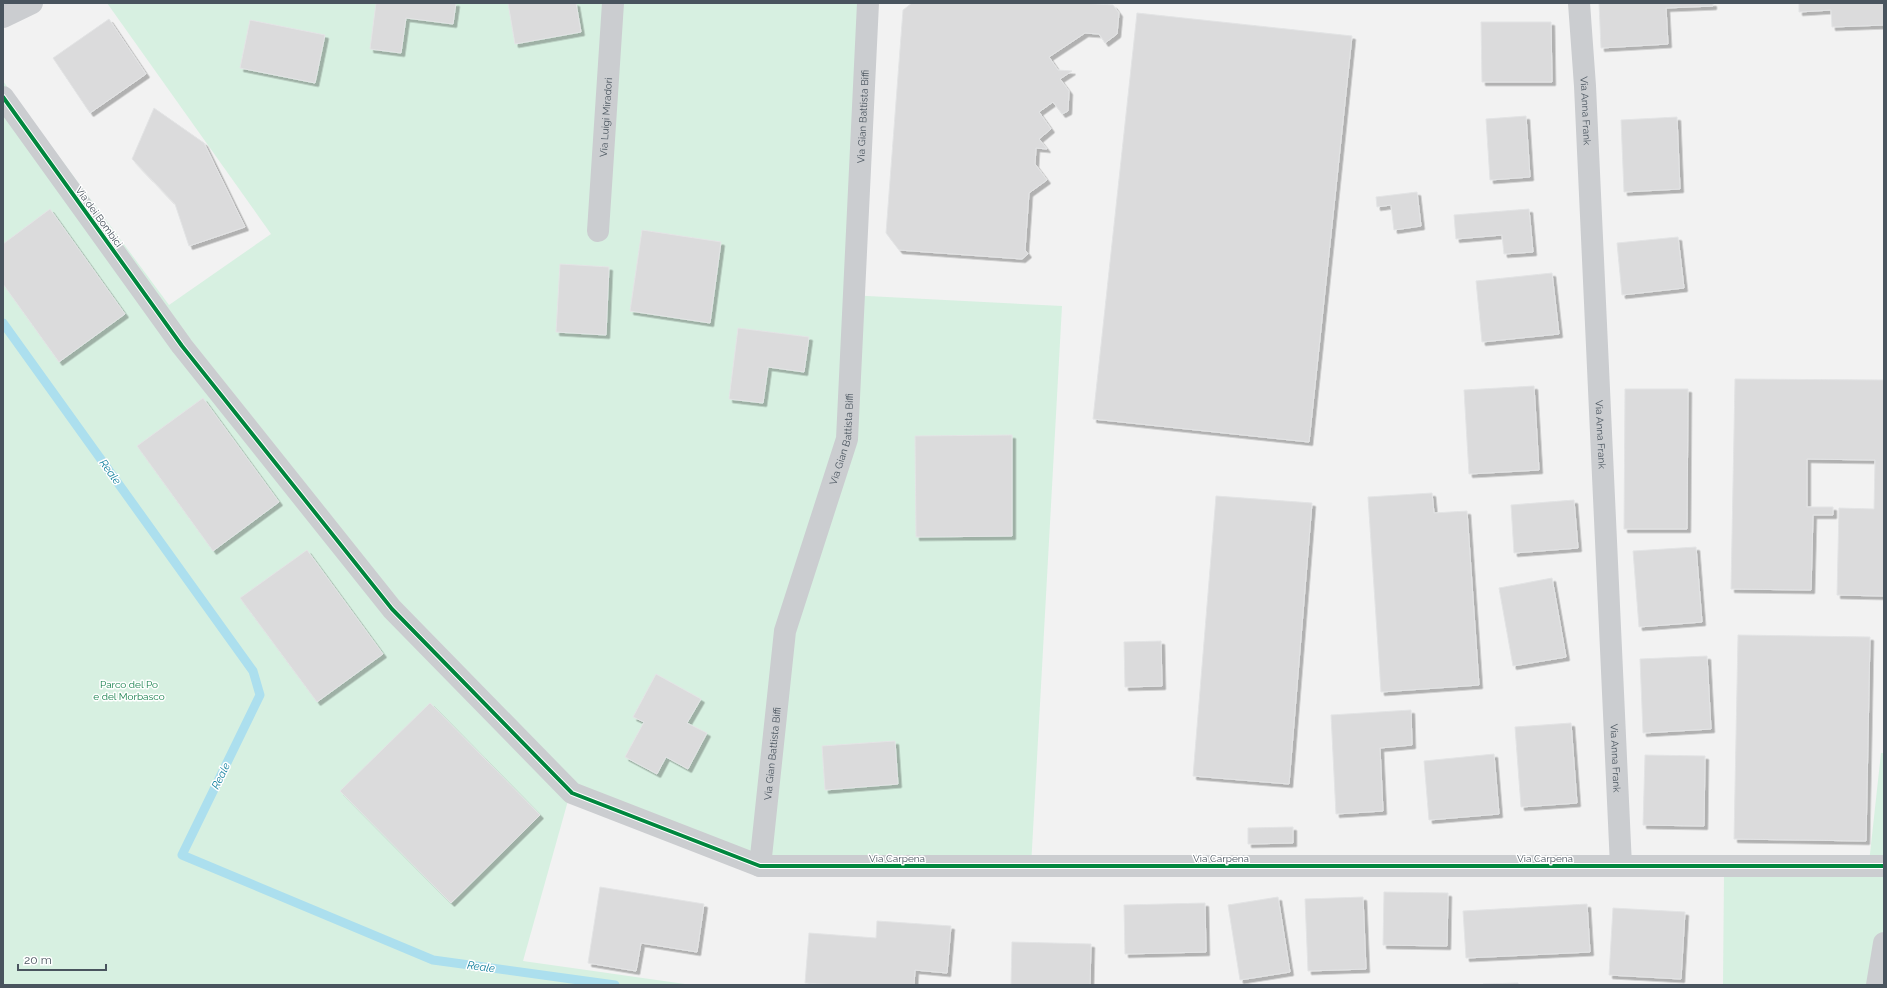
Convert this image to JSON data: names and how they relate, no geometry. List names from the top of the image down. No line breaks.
{"streets":{"street":["Via Anna Frank","Via Gian Battista Biffi","Via Luigi Miradori","Via dei Bombici","Via Carpena"]},"crossings":[["Via Anna Frank","Via Carpena"],["Via Gian Battista Biffi","Via Carpena"],["Via dei Bombici","Via Carpena"]],"water":["Reale"],"parks":["Parco del Po e del Morbasco"],"scale_bar":"20 m"}
